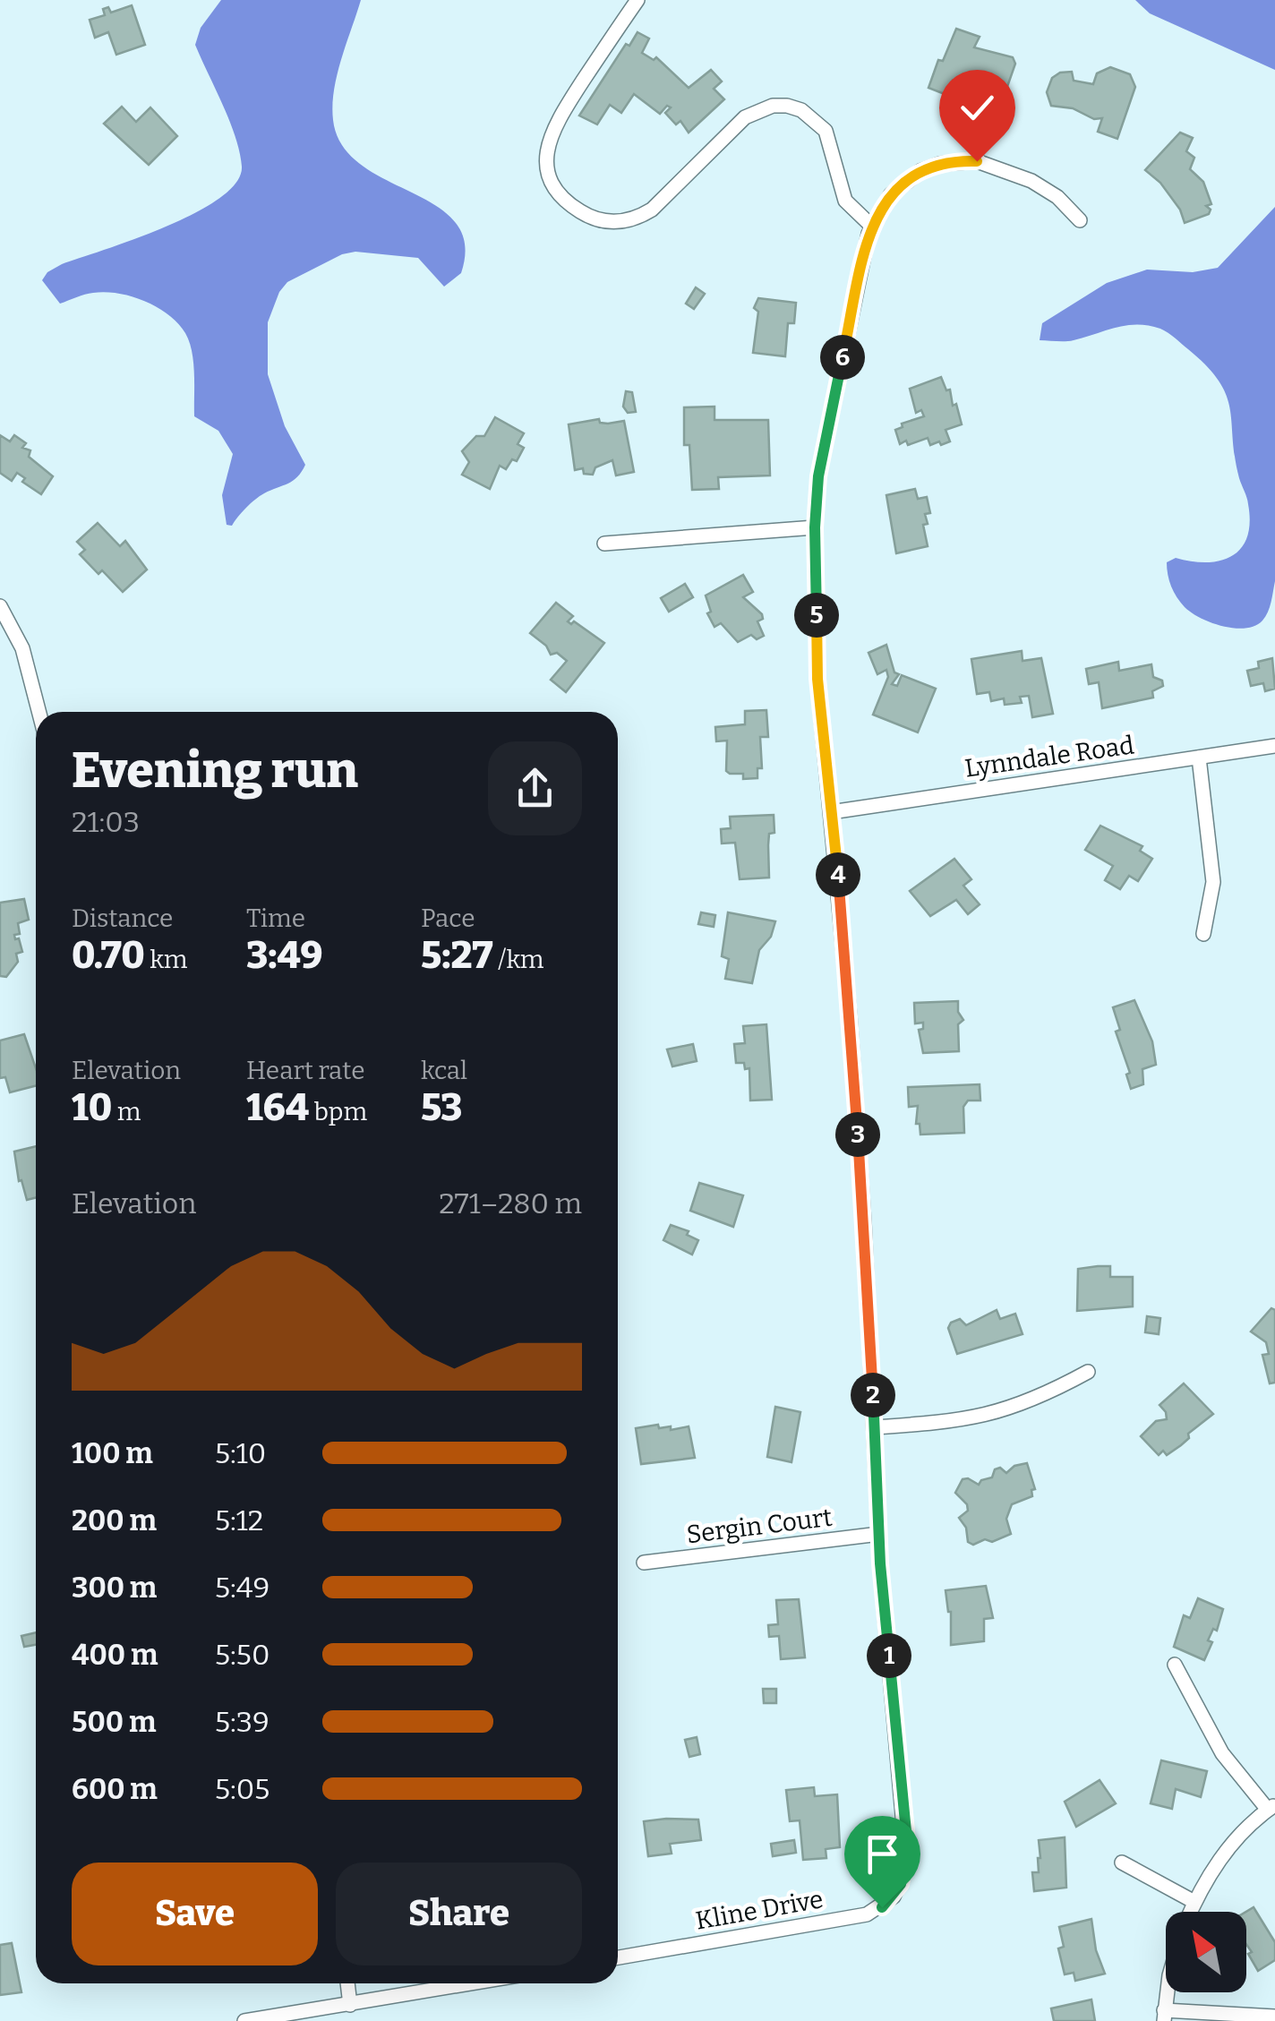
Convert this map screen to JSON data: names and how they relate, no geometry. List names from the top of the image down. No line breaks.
{"streets":{"street":["Lynndale Road","Sergin Court","Kline Drive"]},"crossings":[["Lynndale Road","Kline Drive"],["Sergin Court","Kline Drive"]],"north":"top left","page":{"pins":["6","5","4","3","2","1"],"heading":["Evening run","21:03"],"stats":[["Distance","0.70 km"],["Time","3:49"],["Pace","5:27 /km"],["Elevation","10 m"],["Heart rate","164 bpm"],["kcal","53"]],"chart":["Elevation","271–280 m"],"list":[{"name":"100 m","note":"5:10"},{"name":"200 m","note":"5:12"},{"name":"300 m","note":"5:49"},{"name":"400 m","note":"5:50"},{"name":"500 m","note":"5:39"},{"name":"600 m","note":"5:05"}],"buttons":["Save","Share"]}}
